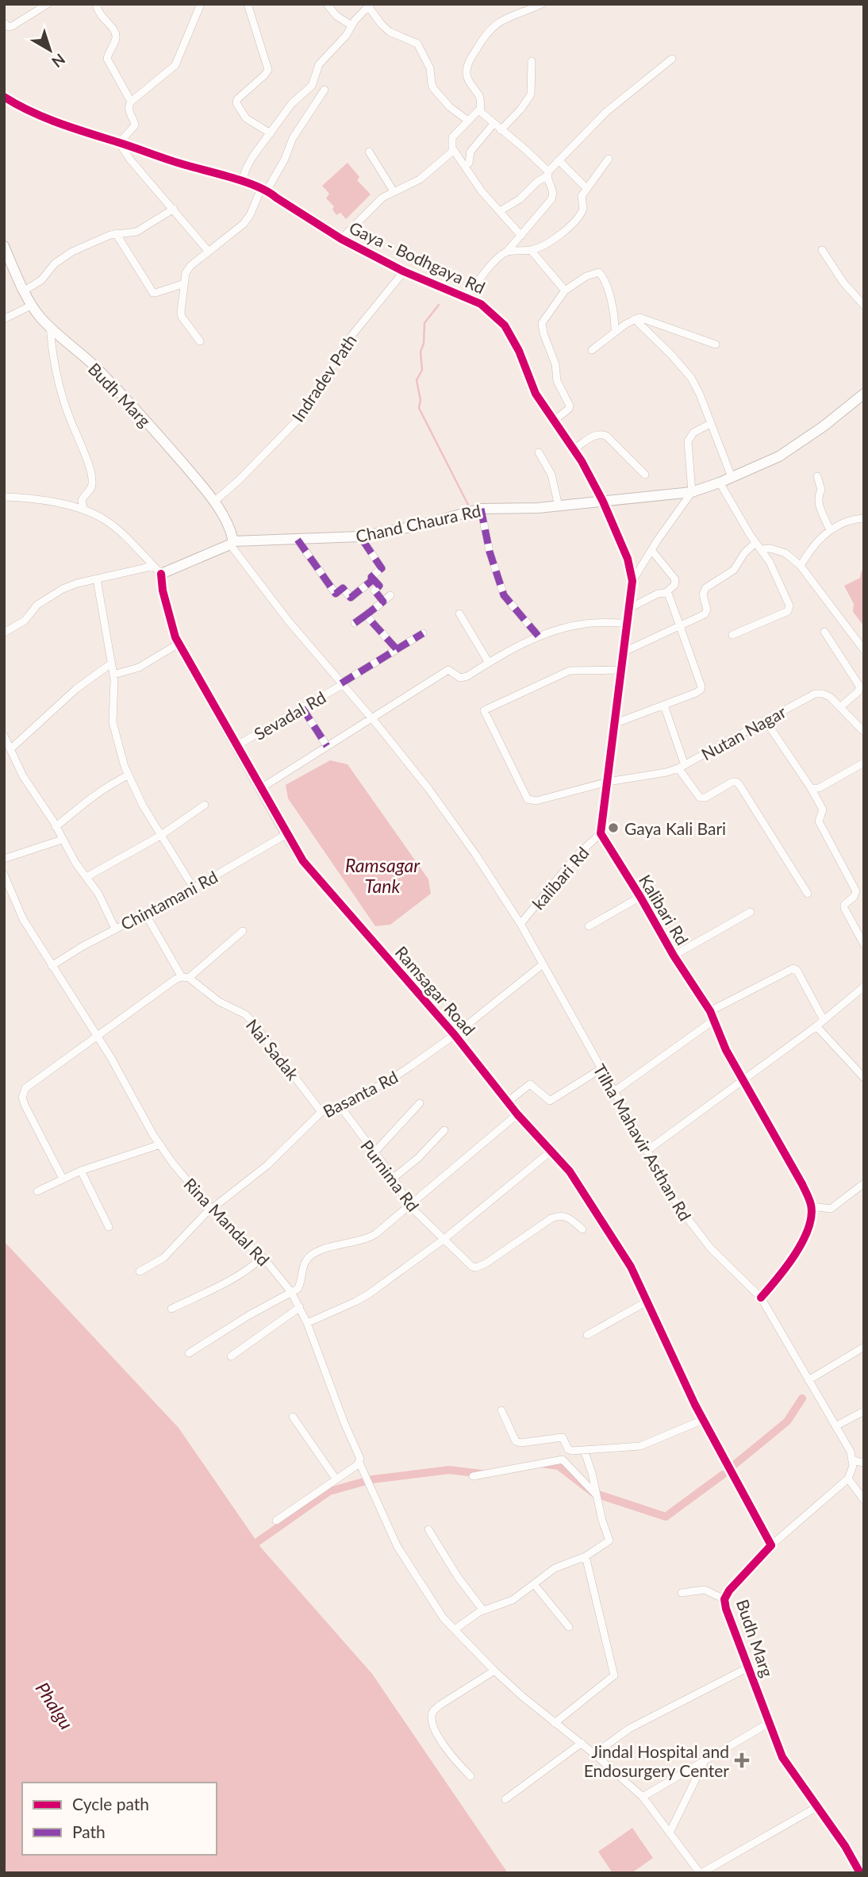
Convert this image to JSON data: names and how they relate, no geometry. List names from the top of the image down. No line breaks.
{"streets":{"street":["Gaya - Bodhgaya Rd","Indradev Path","Budh Marg","Chand Chaura Rd","Sevadal Rd","Nutan Nagar","kalibari Rd","Chintamani Rd","Kalibari Rd","Ramsagar Road","Nai Sadak","Basanta Rd","Tilha Mahavir Asthan Rd","Purnima Rd","Rina Mandal Rd"]},"crossings":[["Gaya - Bodhgaya Rd","Indradev Path"],["Gaya - Bodhgaya Rd","Chand Chaura Rd"],["Gaya - Bodhgaya Rd","Kalibari Rd"],["Indradev Path","Budh Marg"],["Budh Marg","Chand Chaura Rd"],["Budh Marg","Tilha Mahavir Asthan Rd"],["Chand Chaura Rd","Kalibari Rd"],["Chand Chaura Rd","Tilha Mahavir Asthan Rd"],["Sevadal Rd","Ramsagar Road"],["Sevadal Rd","Tilha Mahavir Asthan Rd"],["Nutan Nagar","Kalibari Rd"],["kalibari Rd","Kalibari Rd"],["kalibari Rd","Tilha Mahavir Asthan Rd"],["Chintamani Rd","Ramsagar Road"],["Chintamani Rd","Nai Sadak"],["Chintamani Rd","Rina Mandal Rd"],["Ramsagar Road","Basanta Rd"],["Nai Sadak","Basanta Rd"],["Basanta Rd","Tilha Mahavir Asthan Rd"],["Basanta Rd","Purnima Rd"],["Basanta Rd","Rina Mandal Rd"]],"water":["Ramsagar Tank","Phalgu"],"places":{"other":["Gaya Kali Bari"],"health":["Jindal Hospital and Endosurgery Center"]},"legend":["Cycle path","Path"],"north":"bottom right"}
